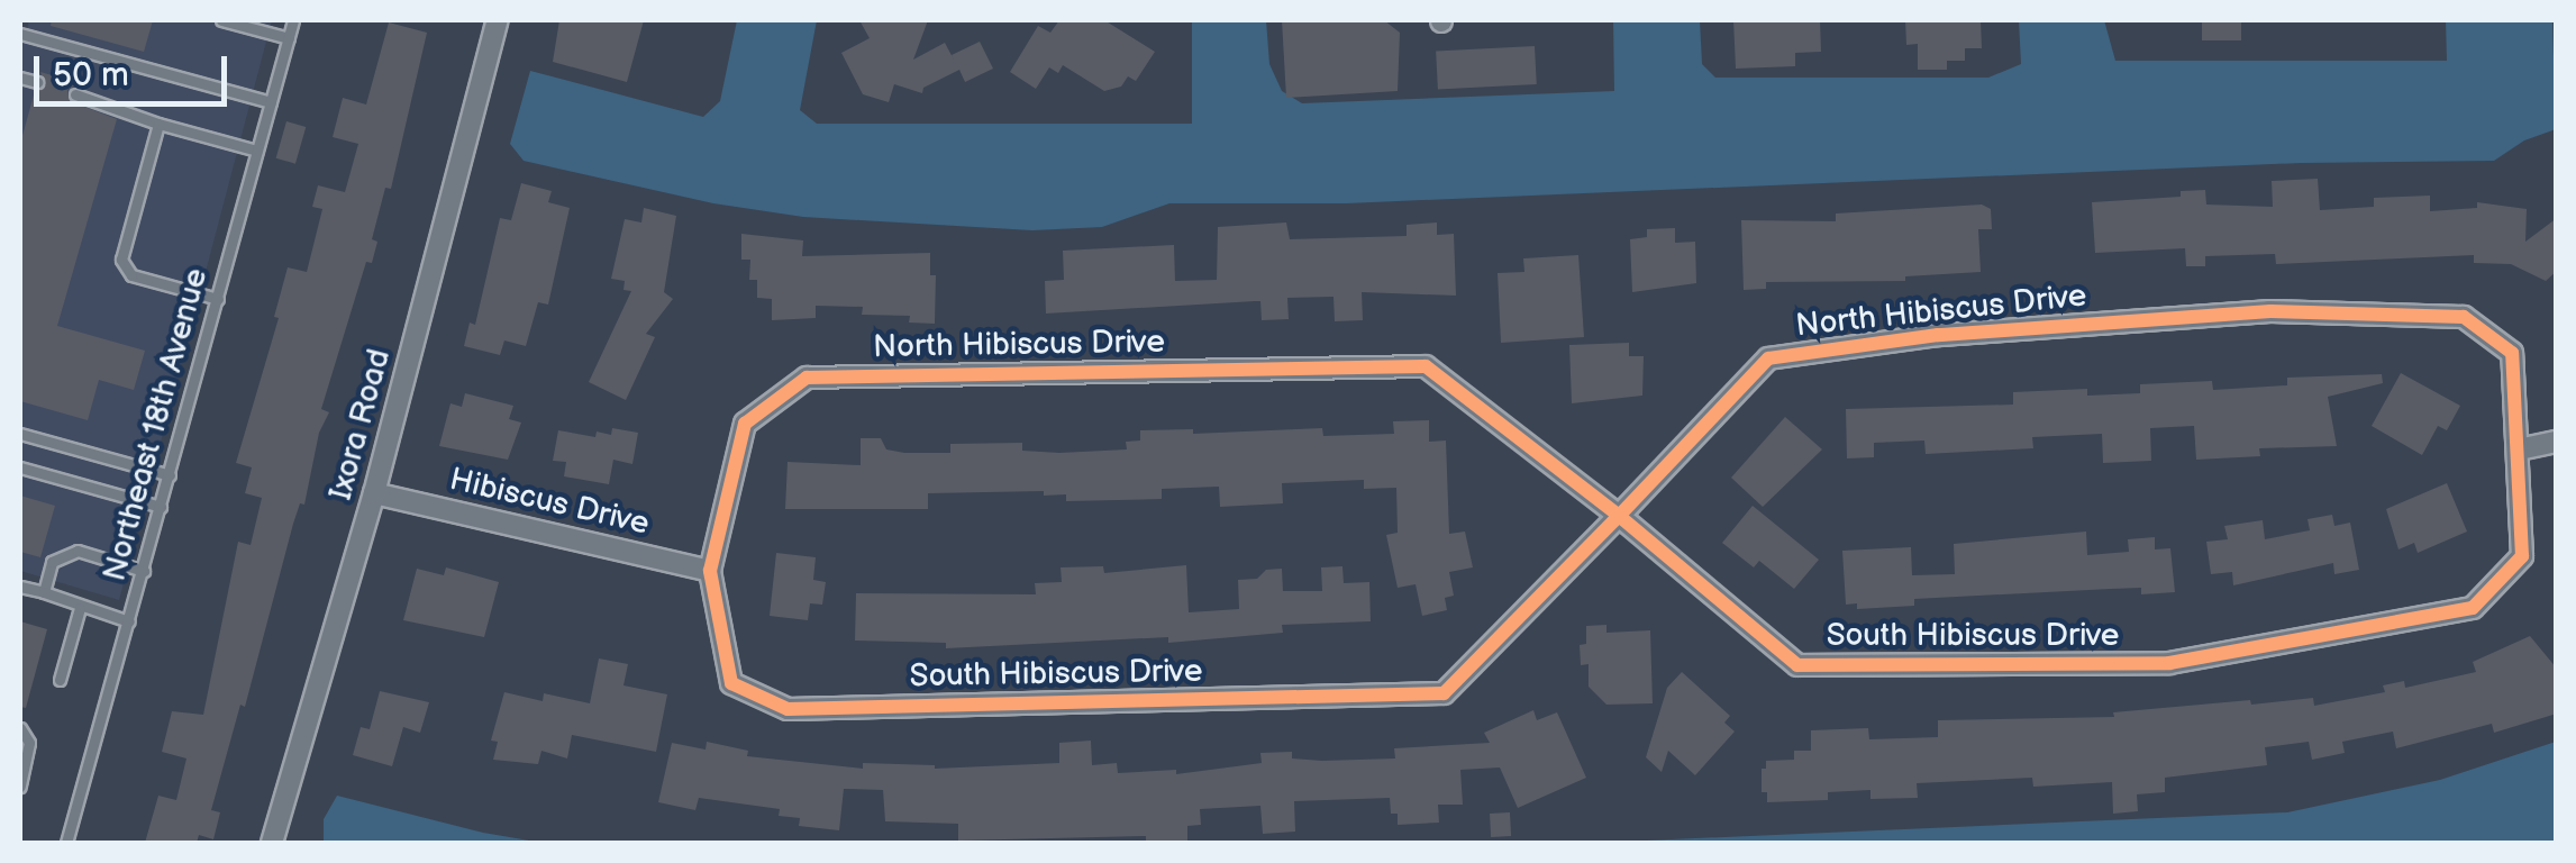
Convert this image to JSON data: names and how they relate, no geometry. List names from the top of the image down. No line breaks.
{"streets":{"street":["North Hibiscus Drive","Ixora Road","Hibiscus Drive","South Hibiscus Drive"],"lane":["Northeast 18th Avenue"]},"crossings":[["North Hibiscus Drive","Hibiscus Drive"],["North Hibiscus Drive","South Hibiscus Drive"],["Ixora Road","Hibiscus Drive"],["Hibiscus Drive","South Hibiscus Drive"]],"scale_bar":"50 m"}
